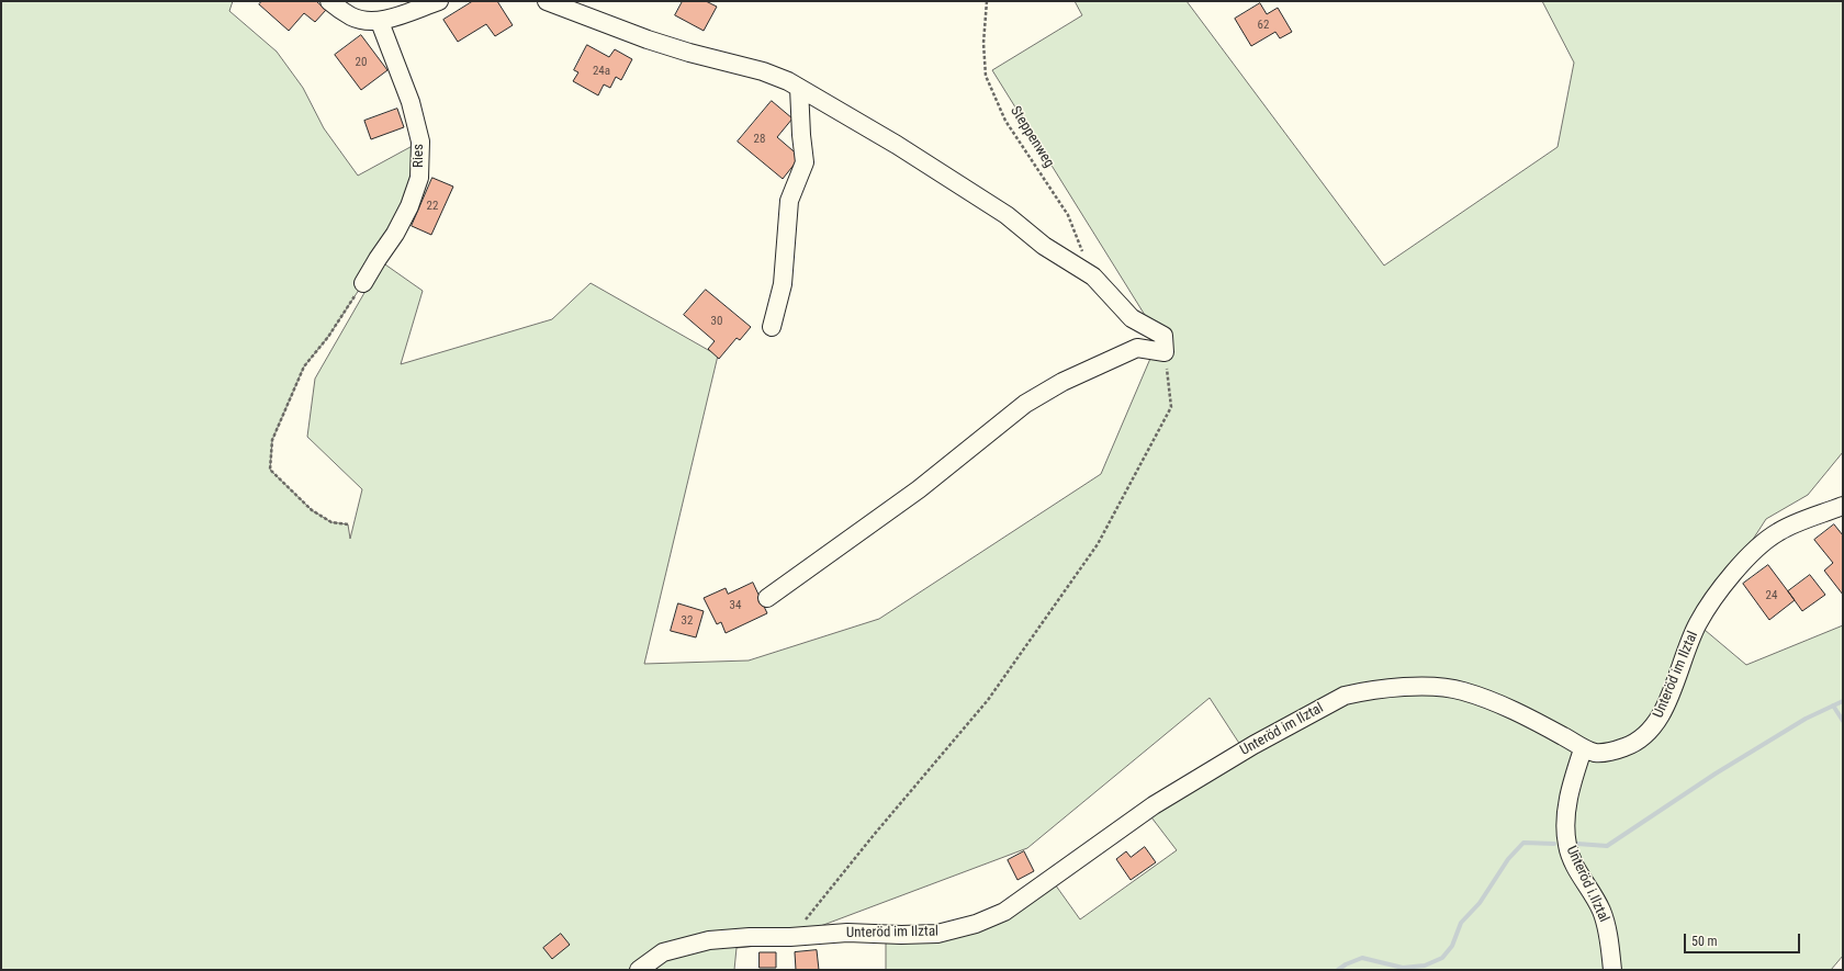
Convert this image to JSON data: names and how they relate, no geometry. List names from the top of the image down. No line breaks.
{"streets":{"street":["Ries","Unteröd im Ilztal","Unteröd i.Ilztal"],"path":["Steppenweg"]},"crossings":[["Unteröd im Ilztal","Unteröd i.Ilztal"]],"house_numbers":["62","20","24a","28","22","30","24","34","32"],"scale_bar":"50 m"}
